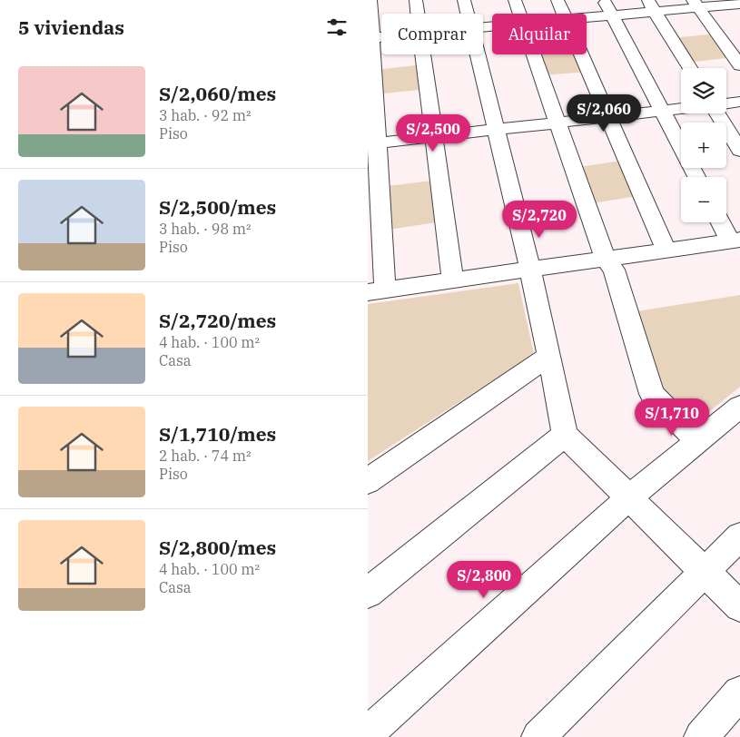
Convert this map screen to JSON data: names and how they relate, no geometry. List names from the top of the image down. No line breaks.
{"page":{"heading":"5 viviendas","chip":["Comprar","Alquilar"],"list":[{"name":"S/2,060/mes","note":"3 hab. · 92 m² · Piso"},{"name":"S/2,500/mes","note":"3 hab. · 98 m² · Piso"},{"name":"S/2,720/mes","note":"4 hab. · 100 m² · Casa"},{"name":"S/1,710/mes","note":"2 hab. · 74 m² · Piso"},{"name":"S/2,800/mes","note":"4 hab. · 100 m² · Casa"}],"map_buttons":["+","−"],"price":["S/2,060","S/2,500","S/2,720","S/1,710","S/2,800"]}}
